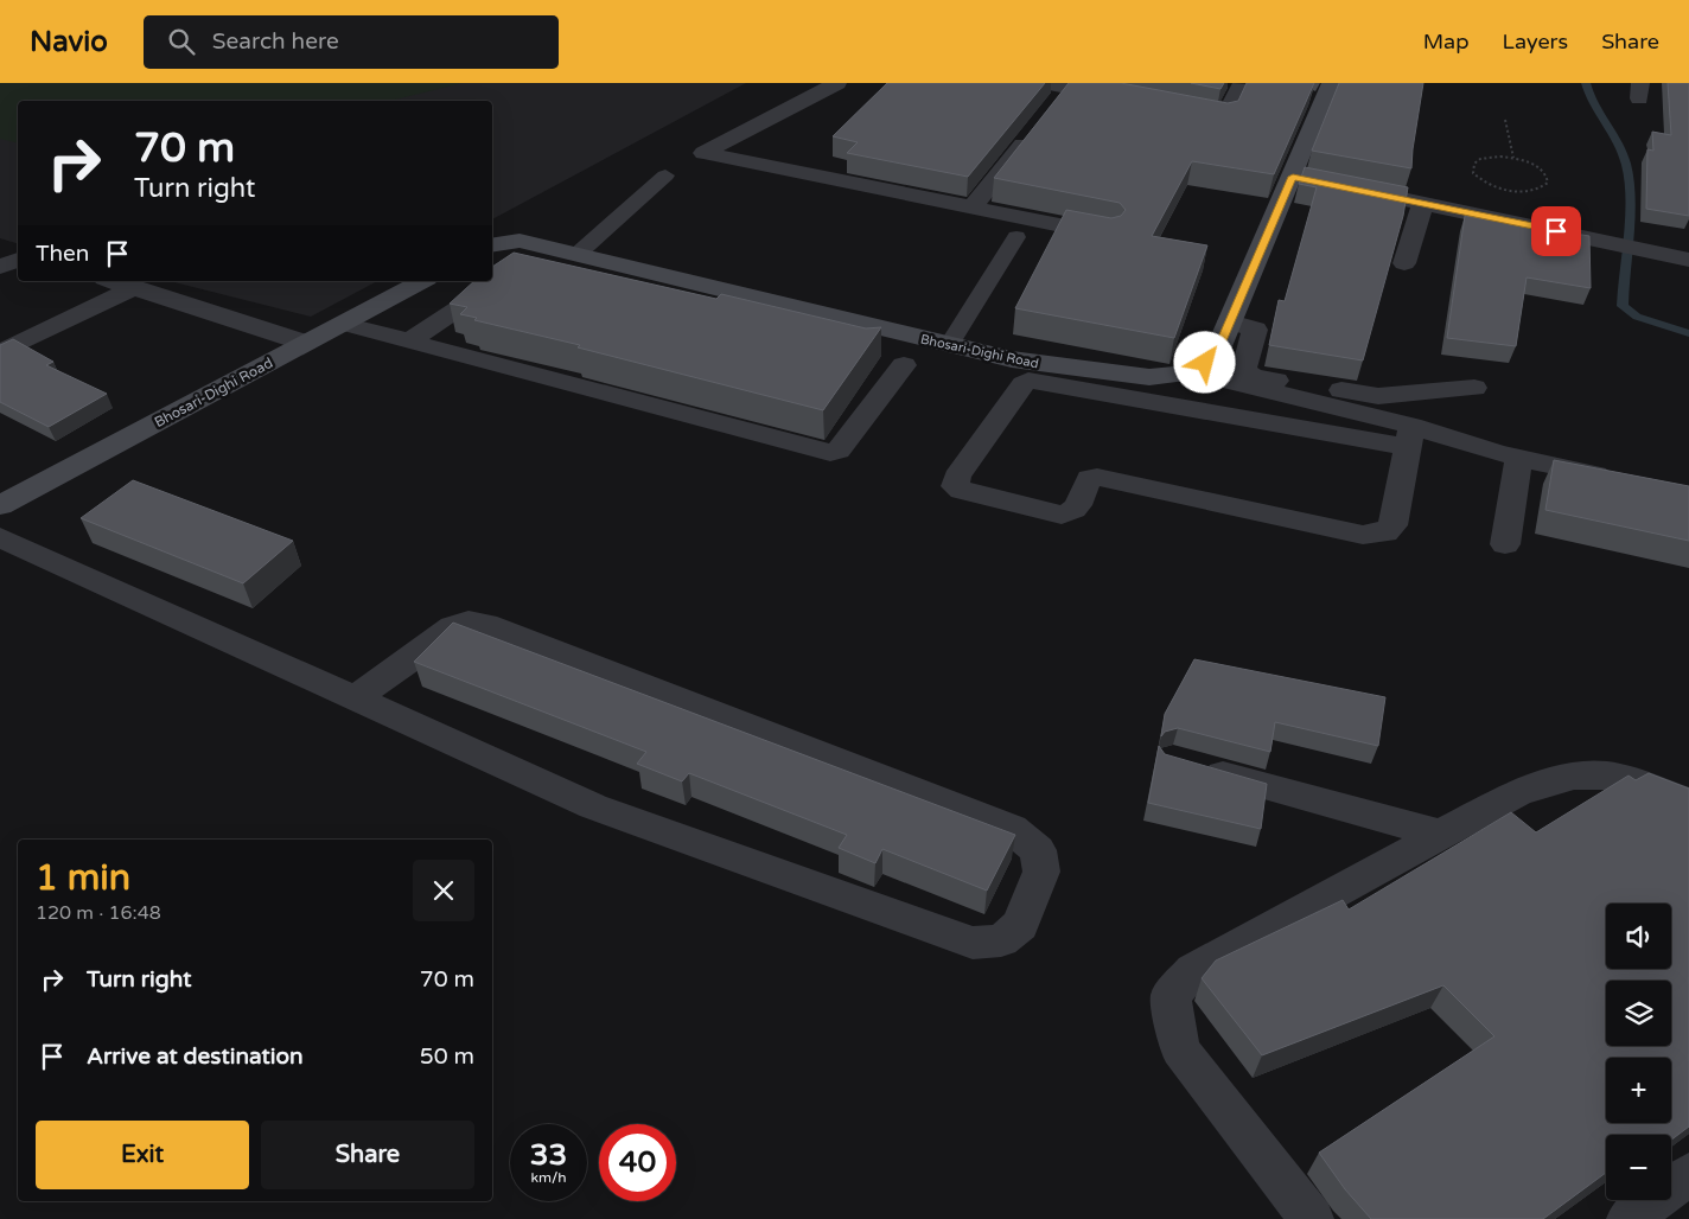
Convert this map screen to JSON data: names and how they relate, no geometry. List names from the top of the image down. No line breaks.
{"streets":{"street":["Bhosari-Dighi Road"]},"page":{"header":"Navio","search":"Search here","nav":["Map","Layers","Share"],"turn":["70 m","Turn right"],"then":"Then","heading":["1 min","120 m · 16:48"],"map_buttons":["+","−"],"list":[{"name":"Turn right","value":"70 m"},{"name":"Arrive at destination","value":"50 m"}],"buttons":["Exit","Share"],"speed":"33 km/h","limit":"40"}}
